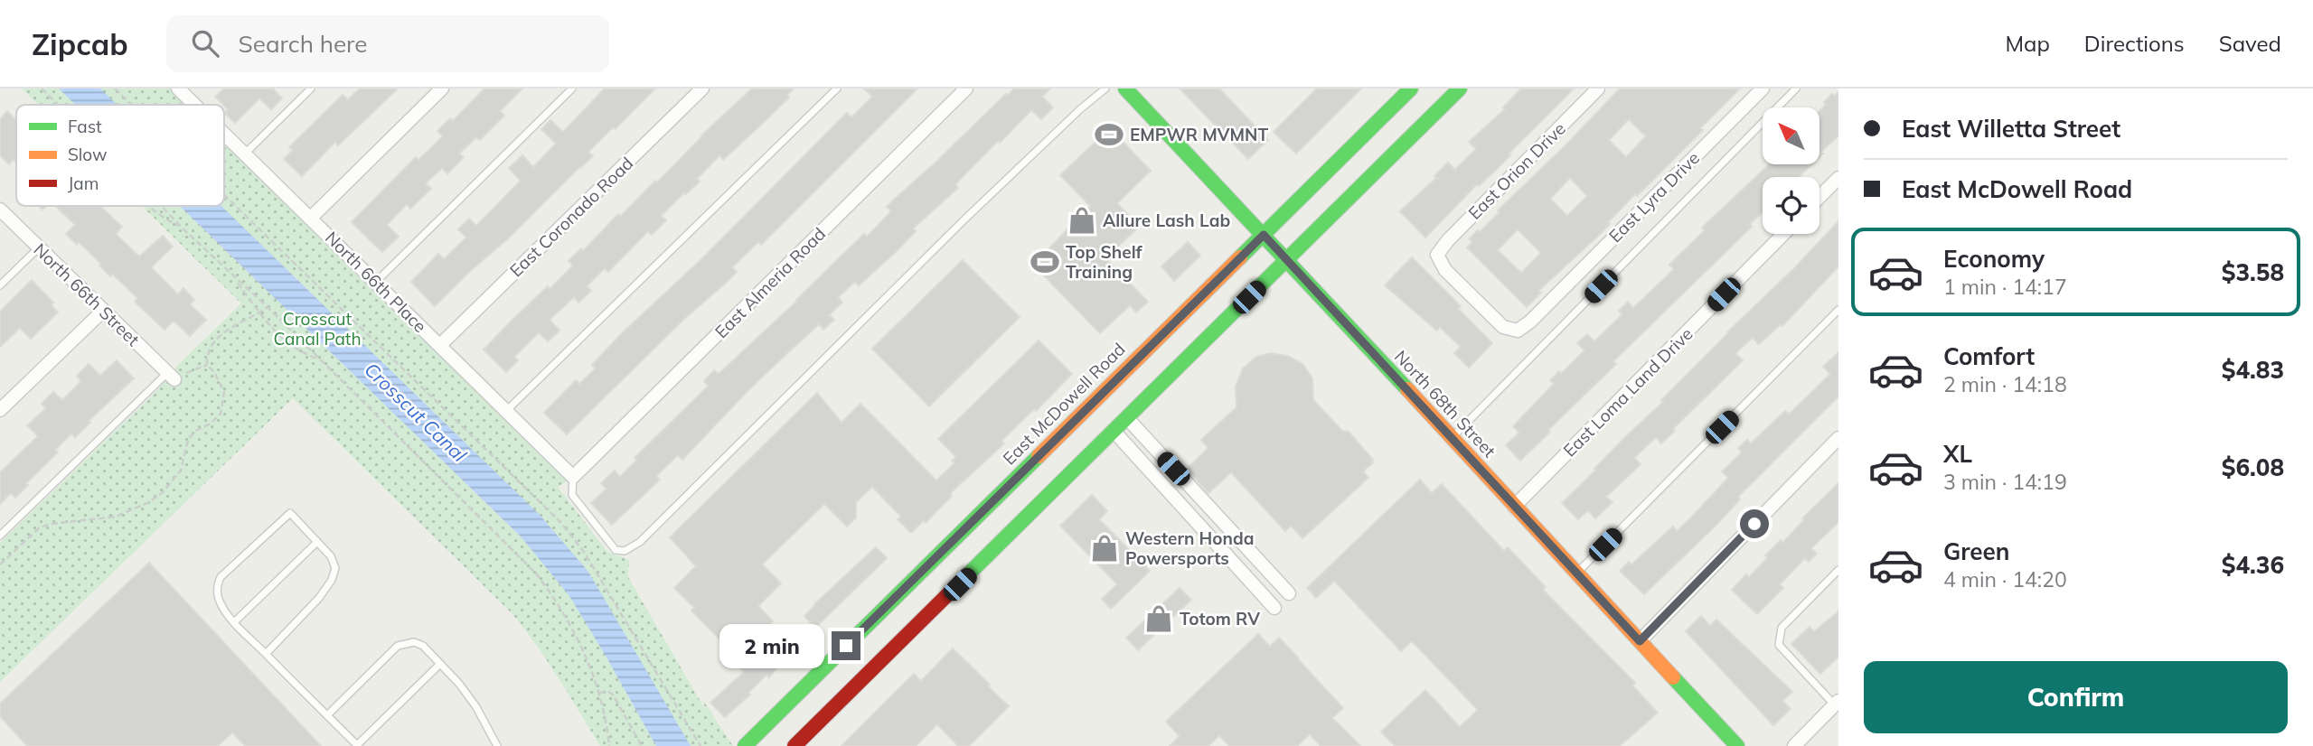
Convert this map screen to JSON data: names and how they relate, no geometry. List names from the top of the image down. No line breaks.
{"streets":{"main road":["East McDowell Road","North 68th Street"],"street":["East Orion Drive","East Lyra Drive","East Coronado Road","North 66th Place","East Almeria Road","North 66th Street","East Loma Land Drive"]},"crossings":[["East Orion Drive","East Lyra Drive"],["East Coronado Road","North 66th Place"],["North 66th Place","East Almeria Road"],["East Loma Land Drive","North 68th Street"],["East McDowell Road","North 68th Street"]],"water":["Crosscut Canal"],"parks":["Crosscut Canal Path"],"places":{"sports":["EMPWR MVMNT","Top Shelf Training"],"shop":["Allure Lash Lab","Western Honda Powersports","Totom RV"]},"legend":["Fast","Slow","Jam"],"north":"top left","page":{"header":"Zipcab","search":"Search here","nav":["Map","Directions","Saved"],"banner":["East Willetta Street","East McDowell Road"],"list":[{"name":"Economy","note":"1 min · 14:17","value":"$3.58"},{"name":"Comfort","note":"2 min · 14:18","value":"$4.83"},{"name":"XL","note":"3 min · 14:19","value":"$6.08"},{"name":"Green","note":"4 min · 14:20","value":"$4.36"}],"bubble":"2 min","buttons":"Confirm"}}
